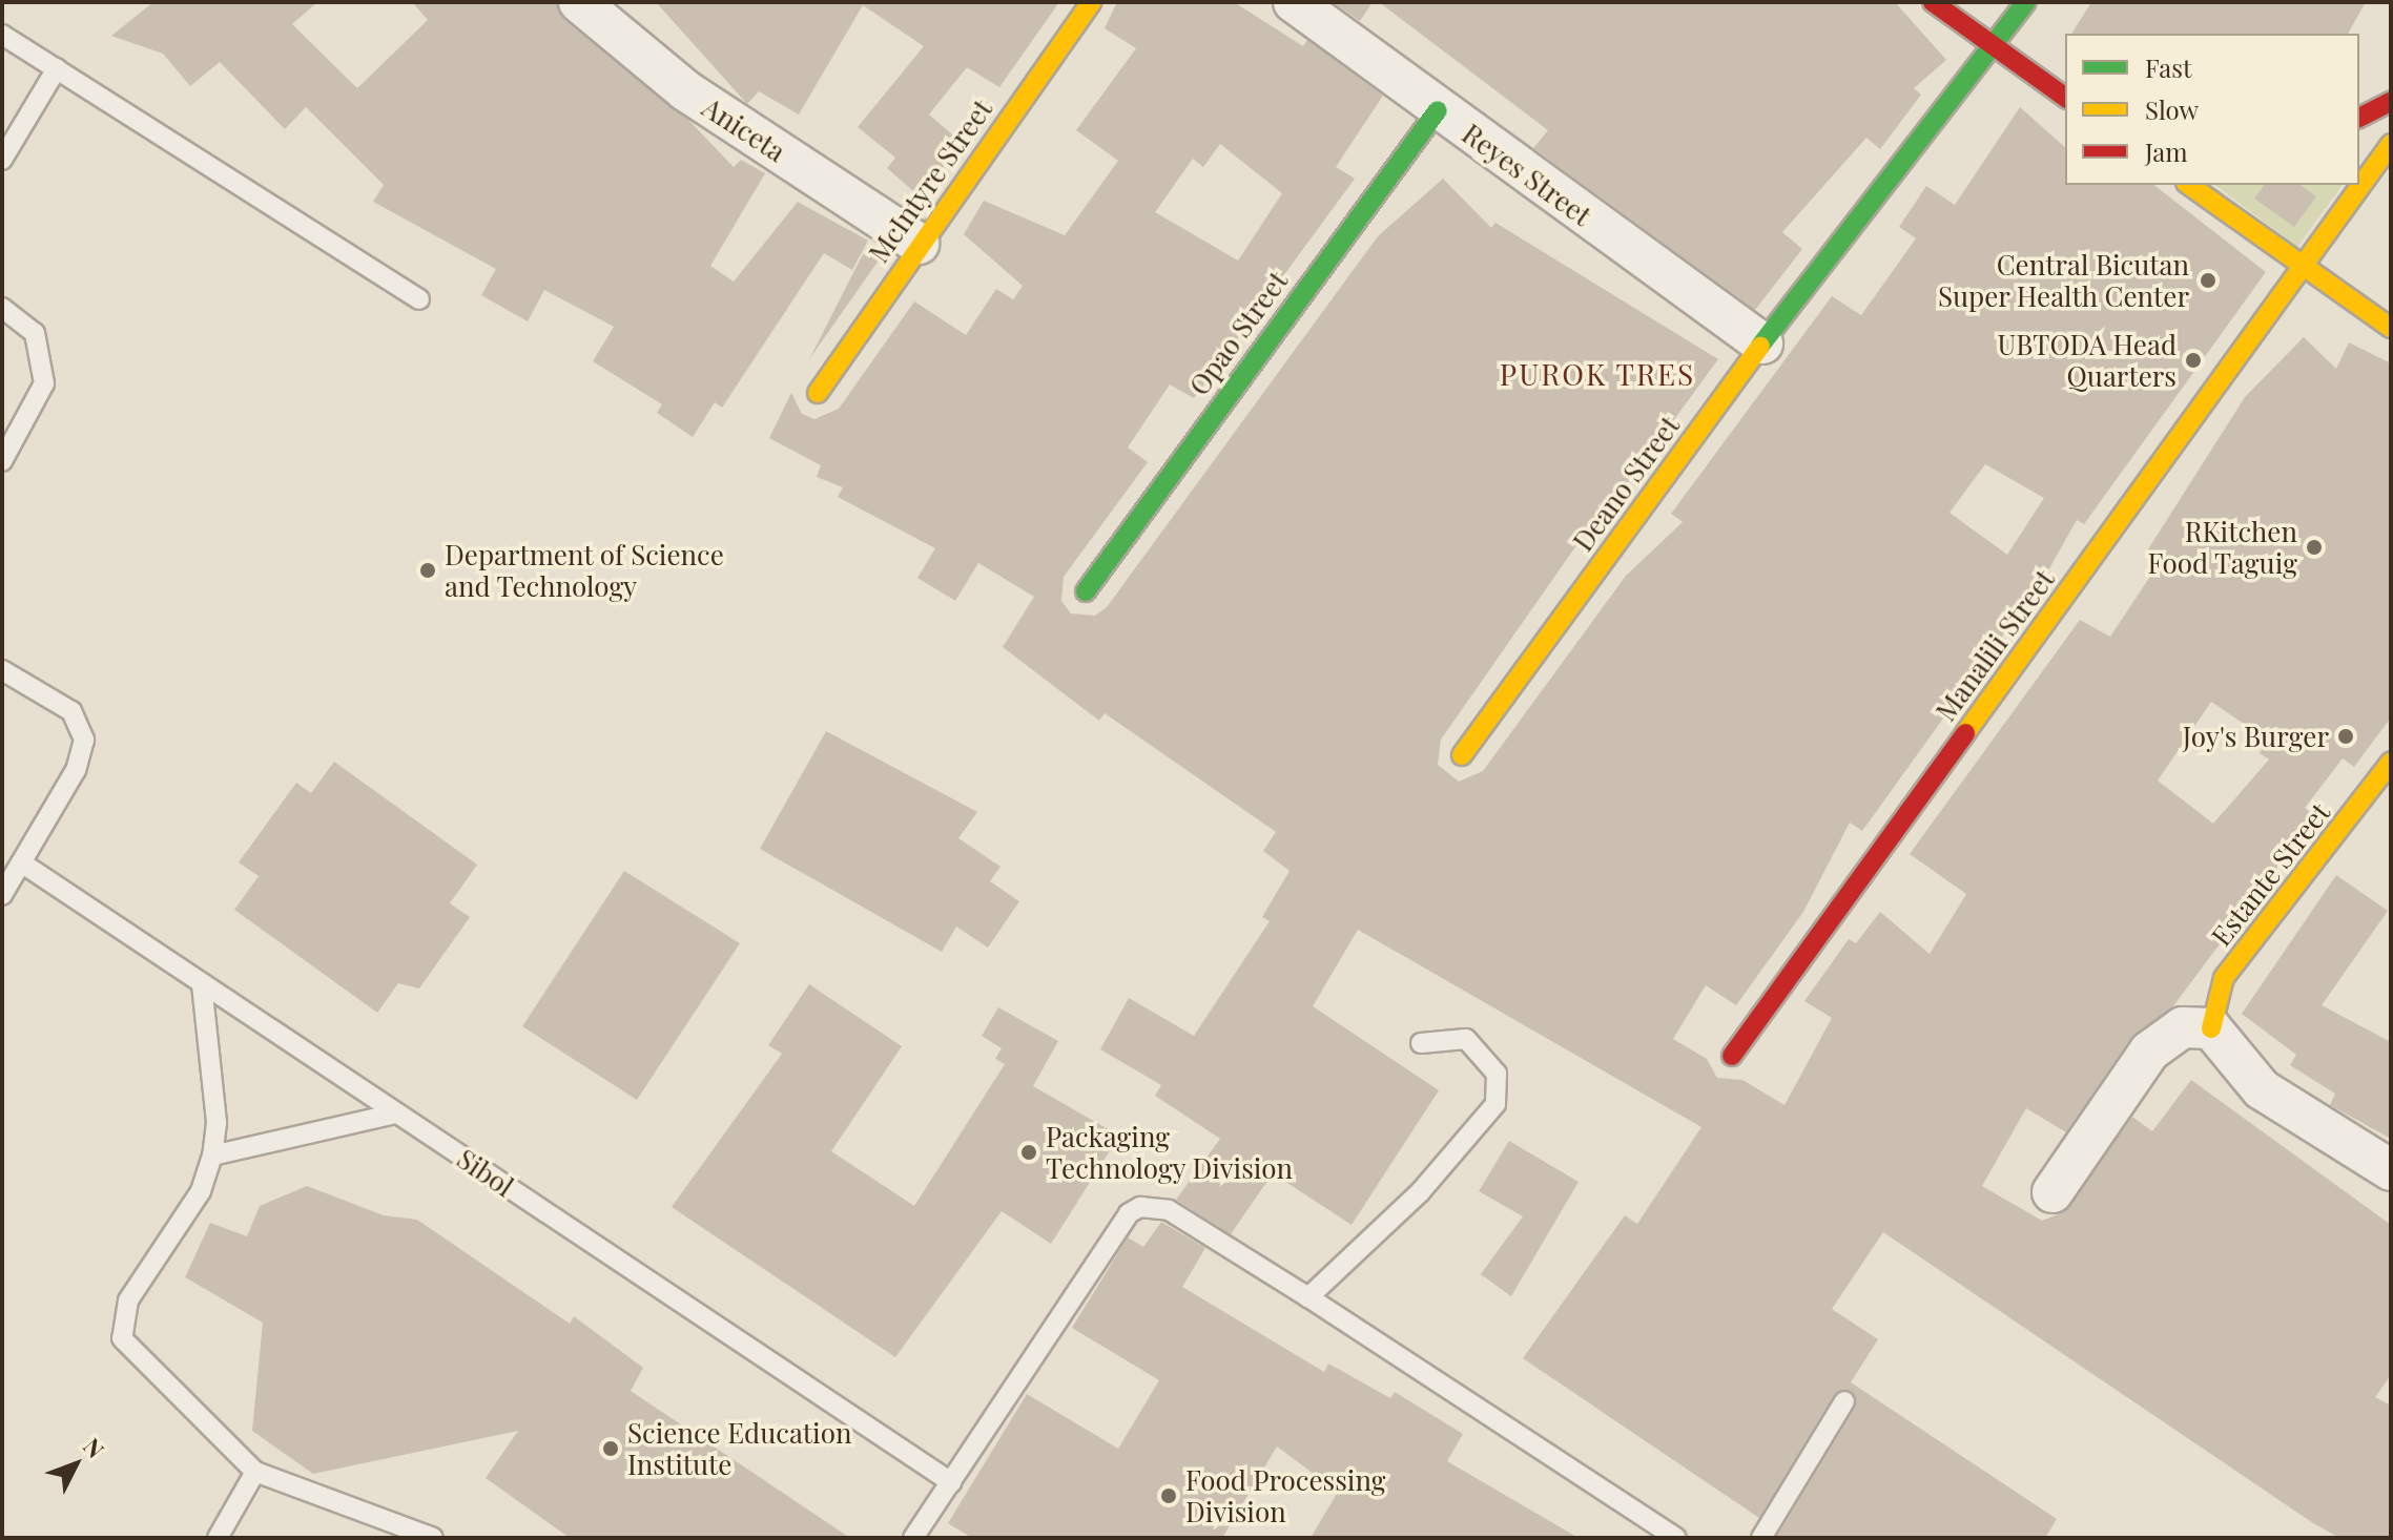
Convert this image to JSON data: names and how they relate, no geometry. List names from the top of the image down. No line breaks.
{"streets":{"street":["Aniceta","Reyes Street","McIntyre Street","Opao Street","Deano Street","Manalili Street","Estante Street"],"lane":["Sibol"]},"crossings":[["Aniceta","McIntyre Street"],["Reyes Street","Opao Street"],["Reyes Street","Deano Street"]],"districts":["PUROK TRES"],"places":["Central Bicutan Super Health Center","UBTODA Head Quarters","RKitchen Food Taguig","Department of Science and Technology","Joy's Burger","Packaging Technology Division","Science Education Institute","Food Processing Division"],"legend":["Fast","Slow","Jam"],"north":"top right"}
